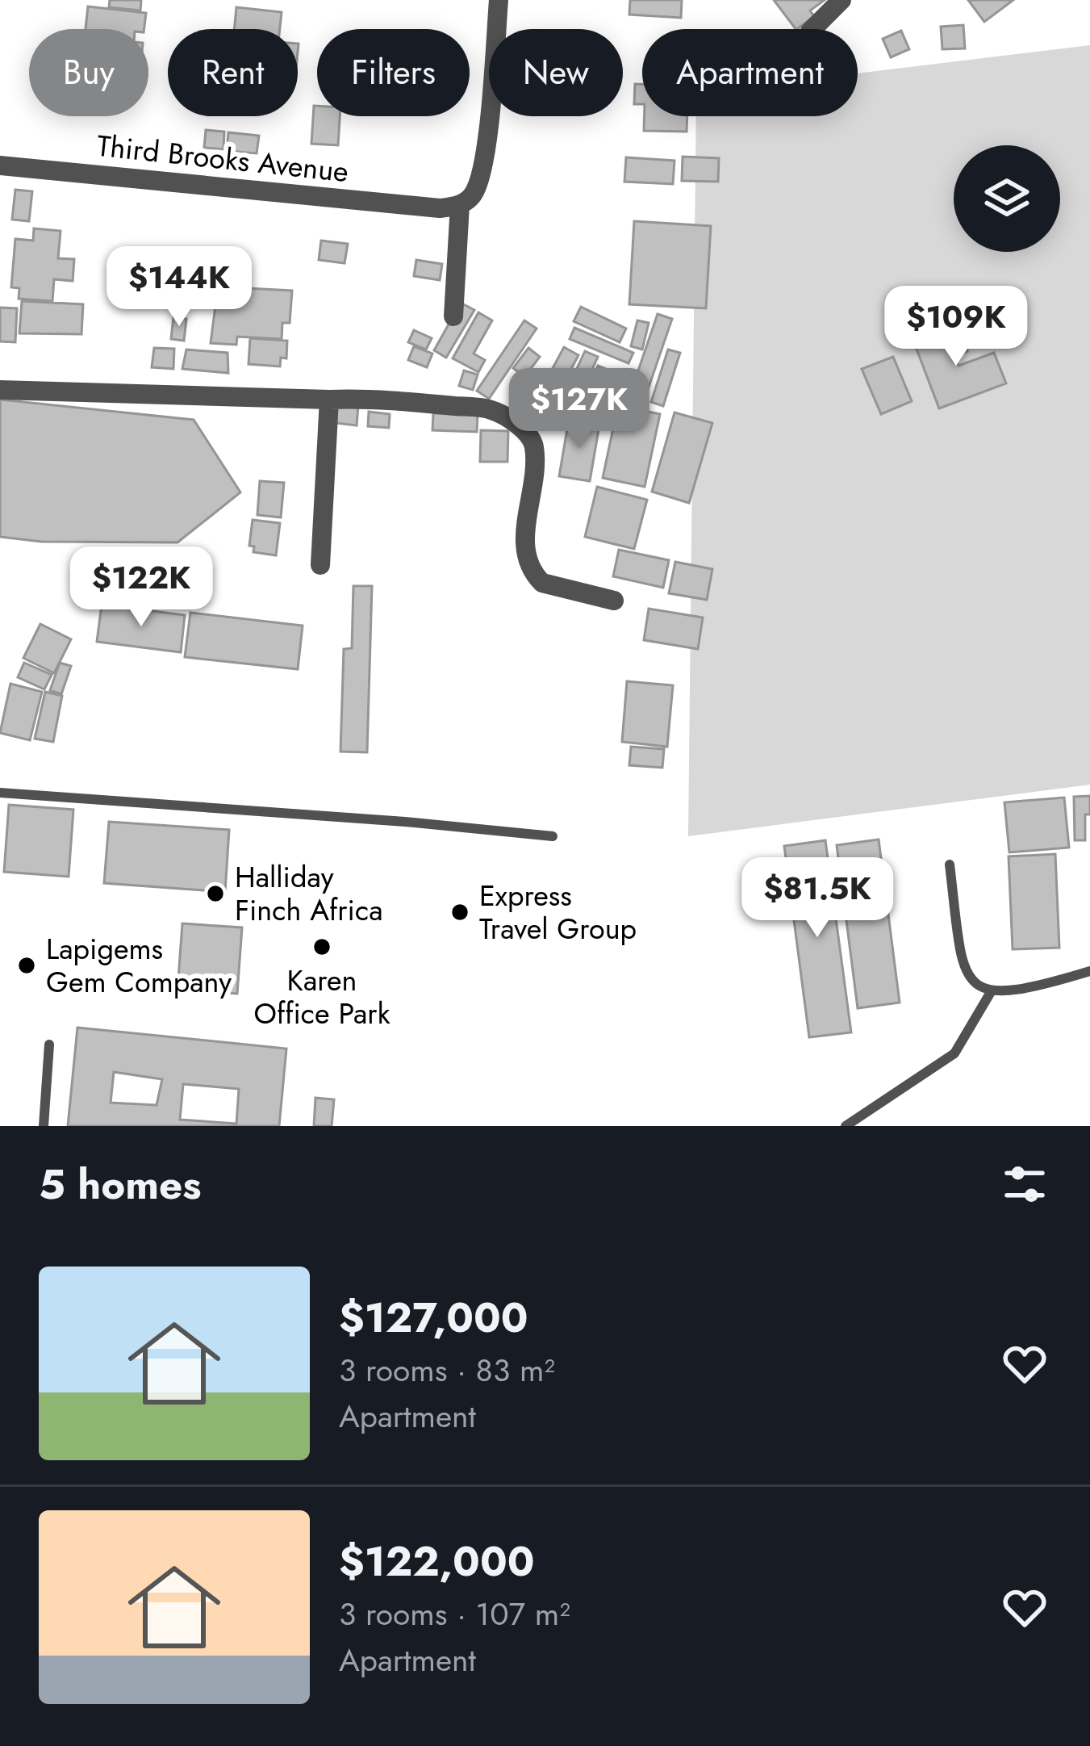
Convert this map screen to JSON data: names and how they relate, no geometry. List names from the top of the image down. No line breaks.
{"streets":{"street":["Third Brooks Avenue"]},"places":["Halliday Finch Africa","Express Travel Group","Karen Office Park","Lapigems Gem Company"],"page":{"chip":["Buy","Rent","Filters","New","Apartment"],"price":["$144K","$109K","$127K","$122K","$81.5K"],"heading":"5 homes","list":[{"name":"$127,000","note":"3 rooms · 83 m² · Apartment"},{"name":"$122,000","note":"3 rooms · 107 m² · Apartment"}]}}
